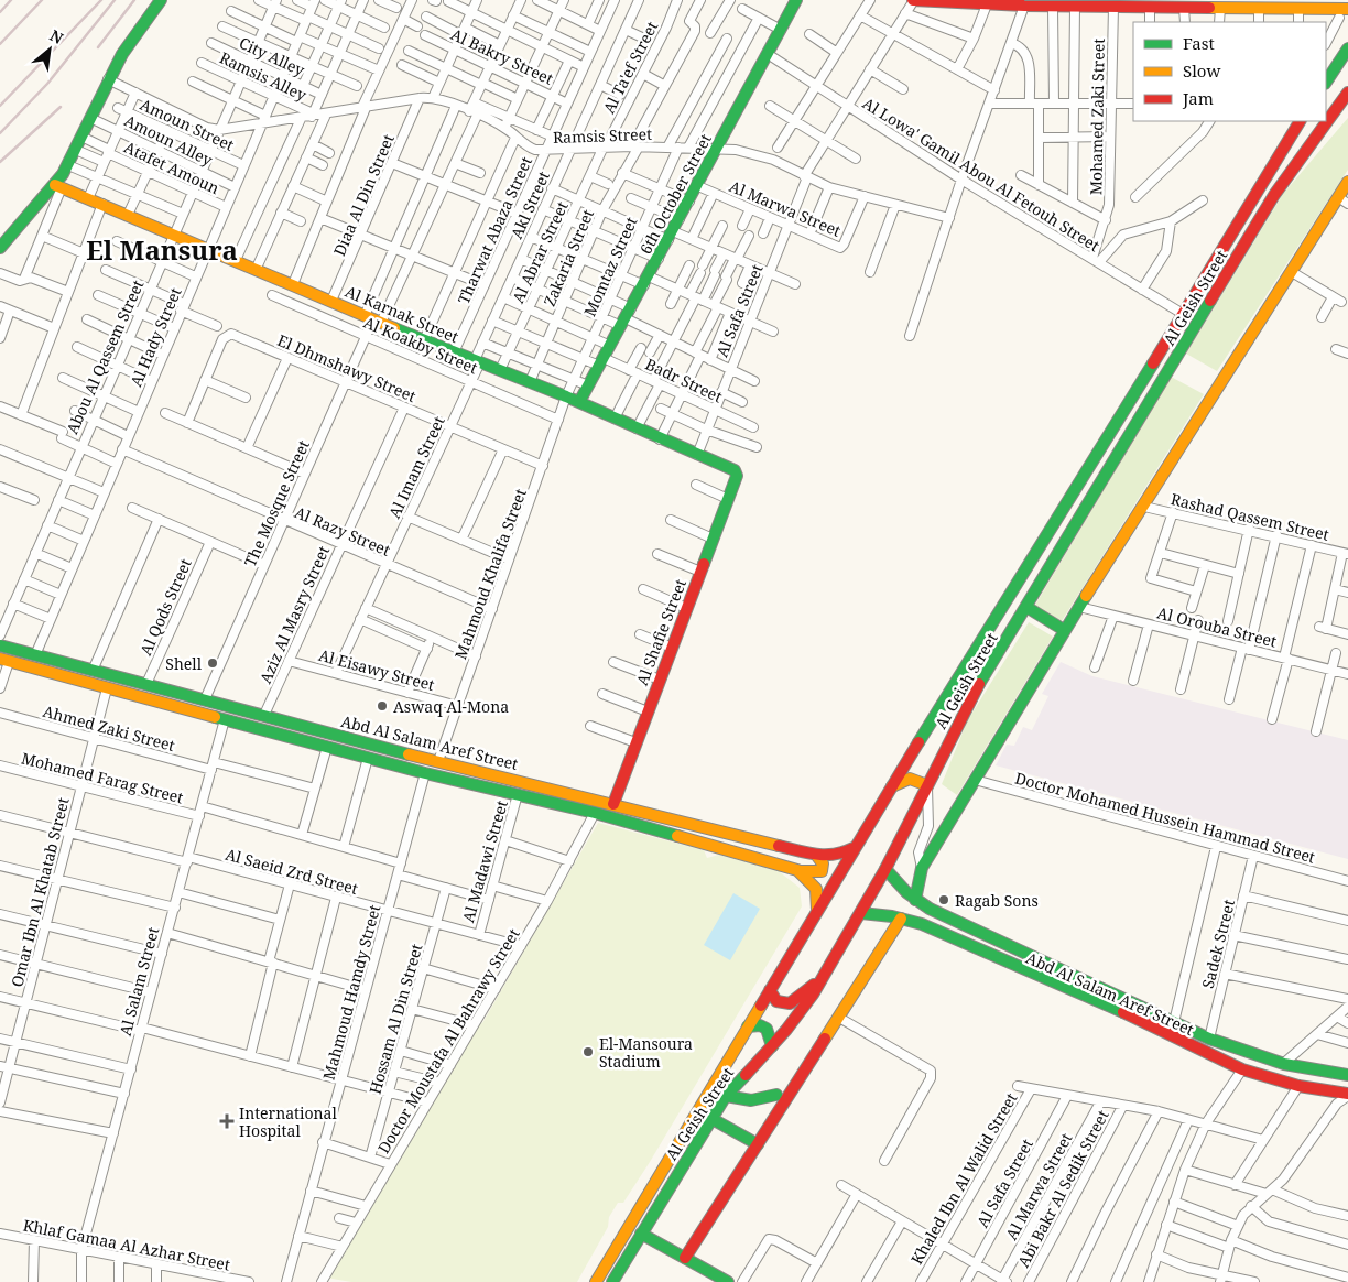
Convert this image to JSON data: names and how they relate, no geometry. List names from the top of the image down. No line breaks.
{"streets":{"main road":["6th October Street","Al Geish Street","Al Karnak Street","Al Shafie Street","Abd Al Salam Aref Street"],"street":["City Alley","Al Bakry Street","Al Ta'ef Street","Ramsis Alley","Mohamed Zaki Street","Amoun Street","Ramsis Street","Amoun Alley","Atafet Amoun","Al Lowa' Gamil Abou Al Fetouh Street","Diaa Al Din Street","Akl Street","Al Marwa Street","Tharwat Abaza Street","Al Abrar Street","Zakaria Street","Momtaz Street","Al Safa Street","Al Hady Street","Al Koakby Street","Abou Al Qassem Street","El Dhmshawy Street","Badr Street","Al Imam Street","The Mosque Street","Rashad Qassem Street","Al Razy Street","Mahmoud Khalifa Street","Al Qods Street","Aziz Al Masry Street","Al Orouba Street","Al Eisawy Street","Ahmed Zaki Street","Mohamed Farag Street","Doctor Mohamed Hussein Hammad Street","Al Madawi Street","Al Saeid Zrd Street","Omar Ibn Al Khatab Street","Sadek Street","Al Salam Street","Mahmoud Hamdy Street","Hossam Al Din Street","Doctor Moustafa Al Bahrawy Street","Khaled Ibn Al Walid Street","Abi Bakr Al Sedik Street","Khlaf Gamaa Al Azhar Street"]},"crossings":[["City Alley","Al Hady Street"],["City Alley","Abou Al Qassem Street"],["Al Bakry Street","Tharwat Abaza Street"],["Al Ta'ef Street","Ramsis Street"],["Al Ta'ef Street","Al Abrar Street"],["Ramsis Alley","Ramsis Street"],["Ramsis Alley","Al Hady Street"],["Ramsis Alley","Abou Al Qassem Street"],["Mohamed Zaki Street","Al Lowa' Gamil Abou Al Fetouh Street"],["Amoun Street","Al Hady Street"],["Amoun Street","Abou Al Qassem Street"],["Ramsis Street","6th October Street"],["Ramsis Street","Diaa Al Din Street"],["Ramsis Street","Akl Street"],["Ramsis Street","Al Marwa Street"],["Ramsis Street","Tharwat Abaza Street"],["Ramsis Street","Al Abrar Street"],["Ramsis Street","Zakaria Street"],["Ramsis Street","Momtaz Street"],["Ramsis Street","Al Safa Street"],["Ramsis Street","Al Hady Street"],["Ramsis Street","Abou Al Qassem Street"],["Amoun Alley","Al Hady Street"],["Amoun Alley","Abou Al Qassem Street"],["Atafet Amoun","Al Hady Street"],["Atafet Amoun","Abou Al Qassem Street"],["Al Lowa' Gamil Abou Al Fetouh Street","6th October Street"],["Al Lowa' Gamil Abou Al Fetouh Street","Al Geish Street"],["Al Lowa' Gamil Abou Al Fetouh Street","Al Safa Street"],["6th October Street","Al Marwa Street"],["6th October Street","Al Karnak Street"],["6th October Street","Badr Street"],["Diaa Al Din Street","Al Karnak Street"],["Akl Street","Al Karnak Street"],["Akl Street","Badr Street"],["Akl Street","Al Imam Street"],["Al Marwa Street","Al Safa Street"],["Tharwat Abaza Street","Al Karnak Street"],["Al Abrar Street","Al Karnak Street"],["Al Abrar Street","Badr Street"],["Zakaria Street","Al Karnak Street"],["Zakaria Street","Badr Street"],["Momtaz Street","Al Karnak Street"],["Momtaz Street","Badr Street"],["Momtaz Street","Mahmoud Khalifa Street"],["Al Geish Street","Abd Al Salam Aref Street"],["Al Safa Street","Al Karnak Street"],["Al Safa Street","Badr Street"],["Al Karnak Street","Al Hady Street"],["Al Karnak Street","Abou Al Qassem Street"],["Al Karnak Street","Al Imam Street"],["Al Karnak Street","The Mosque Street"],["Al Karnak Street","Mahmoud Khalifa Street"],["Al Karnak Street","Al Shafie Street"],["Al Hady Street","Al Razy Street"],["Al Hady Street","Abd Al Salam Aref Street"],["Al Koakby Street","Al Imam Street"],["Al Koakby Street","The Mosque Street"],["Al Koakby Street","Mahmoud Khalifa Street"],["El Dhmshawy Street","Al Imam Street"],["El Dhmshawy Street","The Mosque Street"],["El Dhmshawy Street","Mahmoud Khalifa Street"],["El Dhmshawy Street","Aziz Al Masry Street"],["Al Imam Street","Al Razy Street"],["Al Imam Street","Al Eisawy Street"],["The Mosque Street","Al Razy Street"],["The Mosque Street","Abd Al Salam Aref Street"],["Al Razy Street","Mahmoud Khalifa Street"],["Al Razy Street","Aziz Al Masry Street"],["Mahmoud Khalifa Street","Al Eisawy Street"],["Mahmoud Khalifa Street","Abd Al Salam Aref Street"],["Al Qods Street","Abd Al Salam Aref Street"],["Aziz Al Masry Street","Al Eisawy Street"],["Aziz Al Masry Street","Abd Al Salam Aref Street"],["Al Shafie Street","Abd Al Salam Aref Street"],["Ahmed Zaki Street","Omar Ibn Al Khatab Street"],["Ahmed Zaki Street","Al Salam Street"],["Abd Al Salam Aref Street","Al Madawi Street"],["Abd Al Salam Aref Street","Omar Ibn Al Khatab Street"],["Abd Al Salam Aref Street","Sadek Street"],["Abd Al Salam Aref Street","Al Salam Street"],["Abd Al Salam Aref Street","Mahmoud Hamdy Street"],["Abd Al Salam Aref Street","Doctor Moustafa Al Bahrawy Street"],["Mohamed Farag Street","Omar Ibn Al Khatab Street"],["Mohamed Farag Street","Al Salam Street"],["Doctor Mohamed Hussein Hammad Street","Sadek Street"],["Al Madawi Street","Al Saeid Zrd Street"],["Al Saeid Zrd Street","Omar Ibn Al Khatab Street"],["Al Saeid Zrd Street","Al Salam Street"],["Al Saeid Zrd Street","Mahmoud Hamdy Street"],["Al Saeid Zrd Street","Hossam Al Din Street"],["Al Saeid Zrd Street","Doctor Moustafa Al Bahrawy Street"],["Al Salam Street","Khlaf Gamaa Al Azhar Street"]],"districts":["El Mansura"],"places":{"other":["Shell","Aswaq Al-Mona","Ragab Sons","El-Mansoura Stadium"],"health":["International Hospital"]},"legend":["Fast","Slow","Jam"],"north":"top right"}
